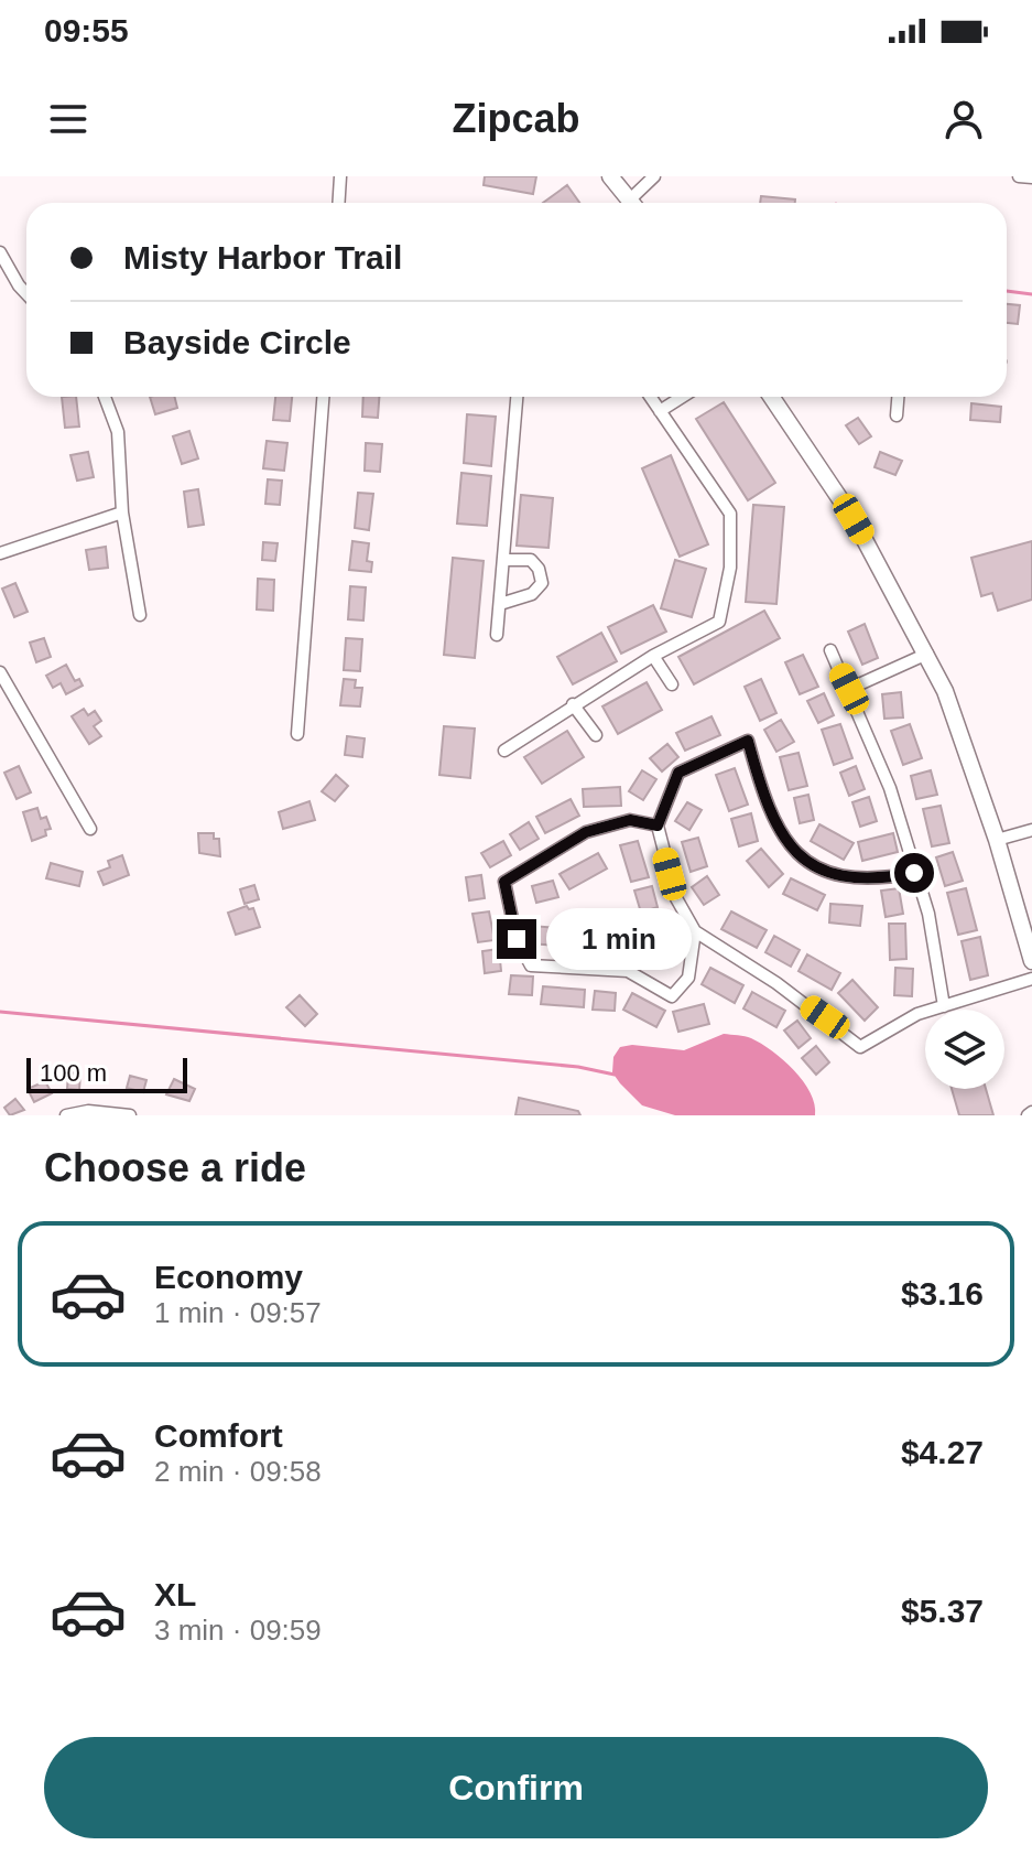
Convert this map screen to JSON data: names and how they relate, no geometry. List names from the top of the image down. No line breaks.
{"scale_bar":"100 m","page":{"status":"09:55","header":"Zipcab","banner":["Misty Harbor Trail","Bayside Circle"],"bubble":"1 min","scale":"100 m","heading":"Choose a ride","list":[{"name":"Economy","note":"1 min · 09:57","value":"$3.16"},{"name":"Comfort","note":"2 min · 09:58","value":"$4.27"},{"name":"XL","note":"3 min · 09:59","value":"$5.37"}],"buttons":"Confirm"}}
